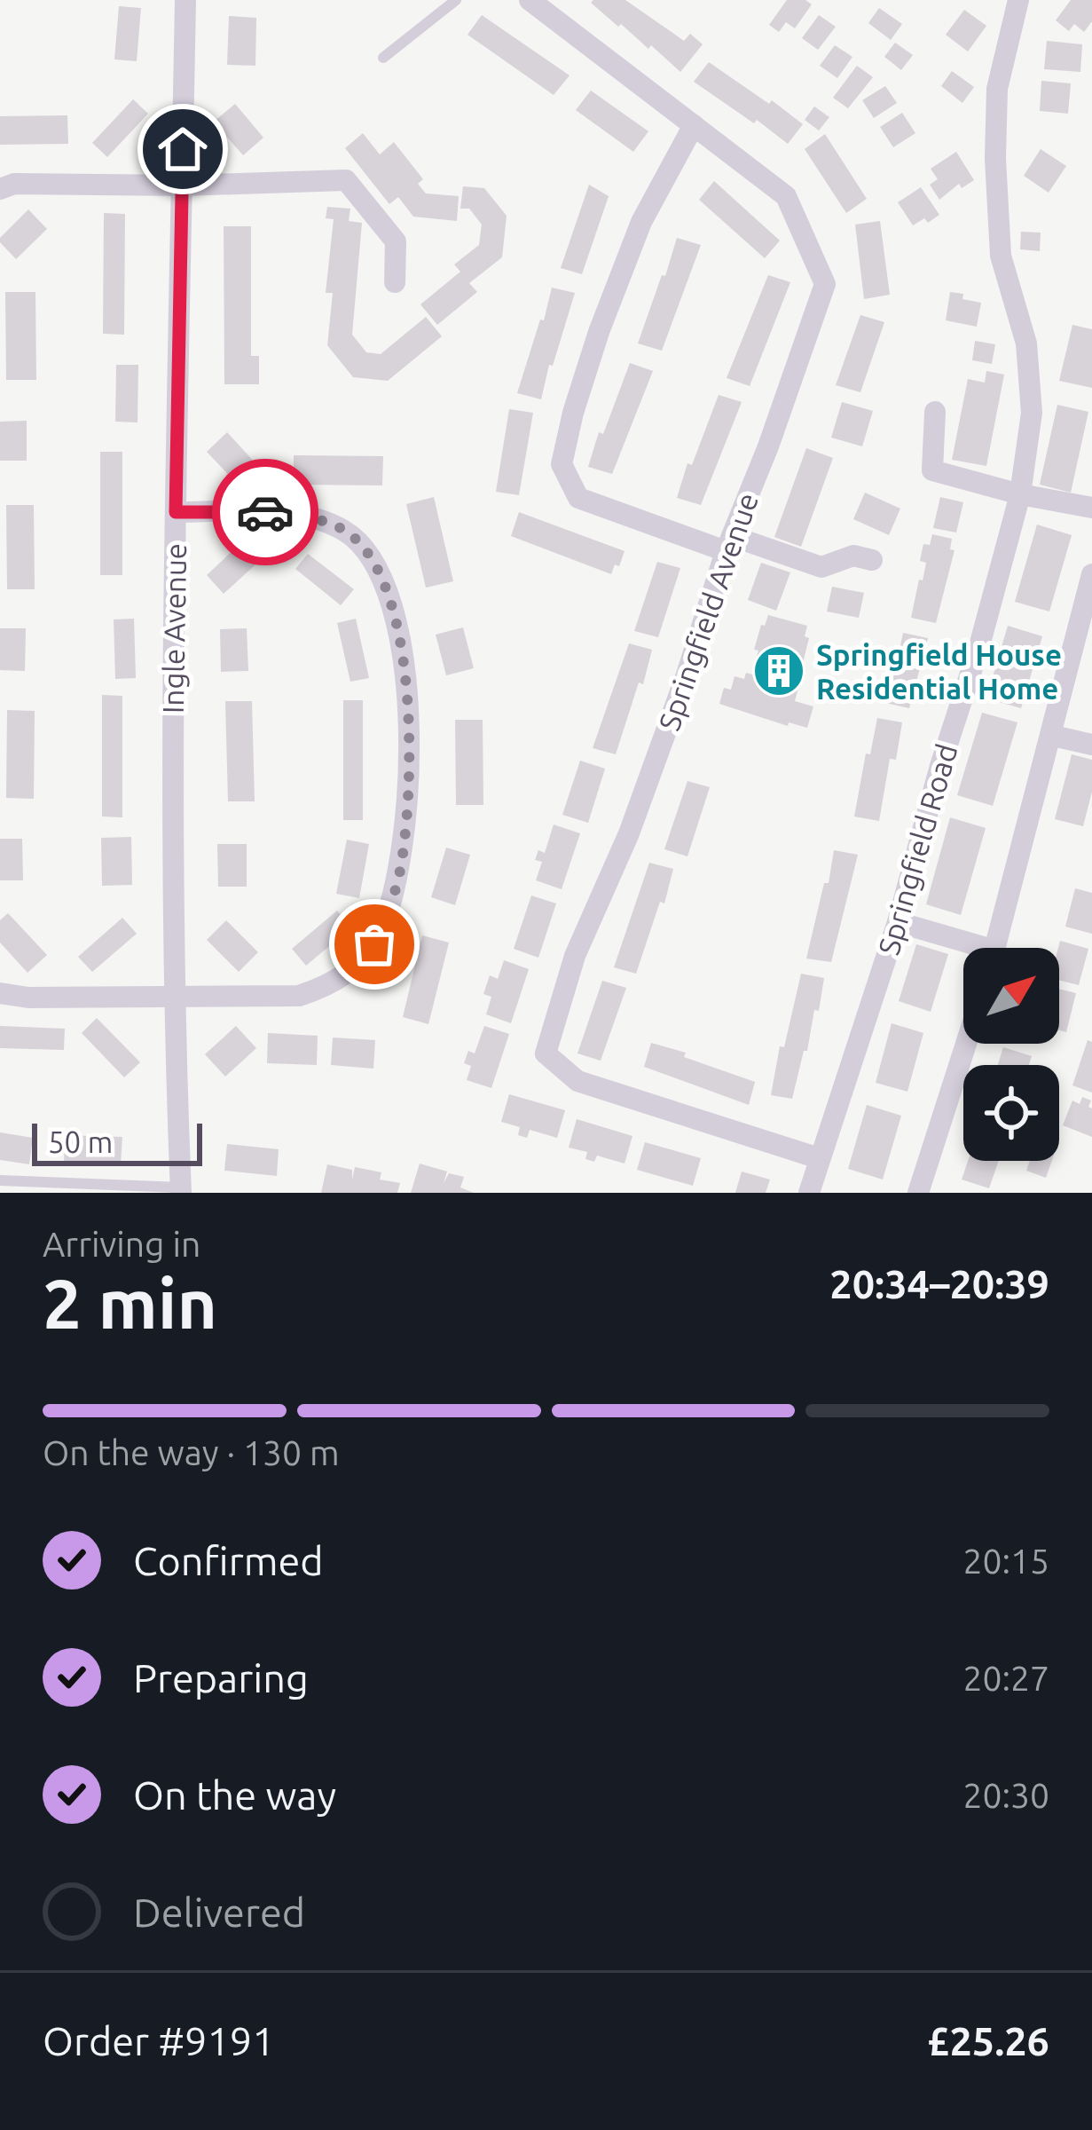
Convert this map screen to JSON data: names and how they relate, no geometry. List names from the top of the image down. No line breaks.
{"streets":{"street":["Springfield Avenue","Ingle Avenue","Springfield Road"]},"crossings":[["Springfield Avenue","Springfield Road"]],"places":{"building":["Springfield House Residential Home"]},"scale_bar":"50 m","north":"top right","page":{"scale":"50 m","heading":["2 min","Arriving in","20:34–20:39"],"panel":["Order #9191","£25.26"],"bar":"On the way · 130 m","list":[["Confirmed","20:15"],["Preparing","20:27"],["On the way","20:30"],"Delivered"]}}
